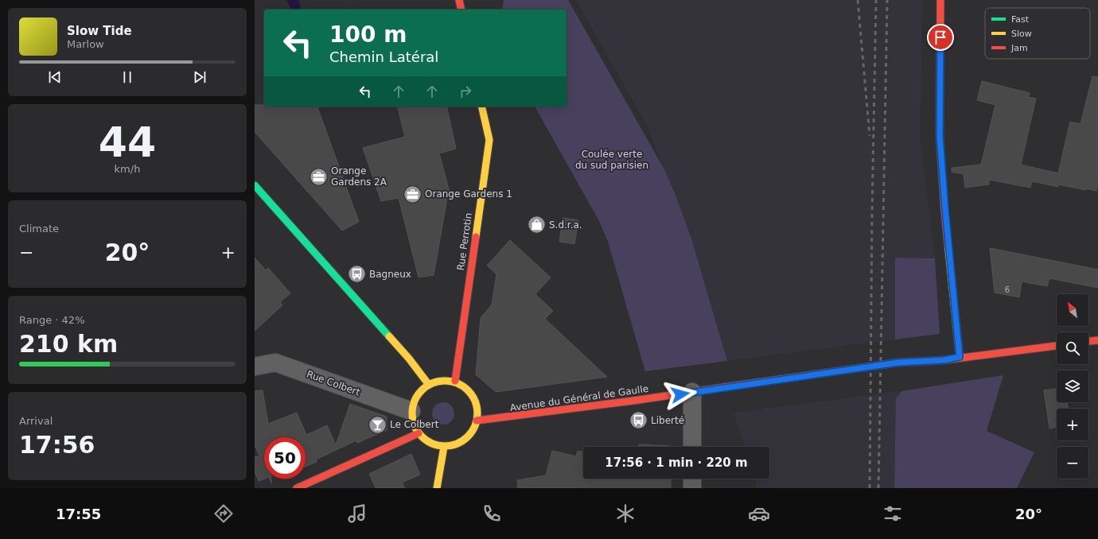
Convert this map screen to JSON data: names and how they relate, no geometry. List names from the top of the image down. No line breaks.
{"streets":{"main road":["Rue Perrotin","Avenue du Général de Gaulle"],"street":["Rue Colbert"]},"crossings":[["Rue Perrotin","Rue Colbert"],["Rue Perrotin","Avenue du Général de Gaulle"],["Rue Colbert","Avenue du Général de Gaulle"]],"parks":["Coulée verte du sud parisien"],"places":{"office":["Orange Gardens 2A","Orange Gardens 1"],"shop":["S.d.r.a."],"bus stop":["Bagneux","Liberté"],"bar":["Le Colbert"]},"house_numbers":["6"],"legend":["Fast","Slow","Jam"],"north":"top left","page":{"turn":["100 m","Chemin Latéral"],"song":["Slow Tide","Marlow"],"tile":[["44","km/h"],"Climate",["Range · 42%","210 km"],["Arrival","17:56"]],"heat":["−","20°","+"],"map_buttons":["+","−"],"limit":"50","trip":"17:56 · 1 min · 220 m","tabs":["17:55","20°"]}}
